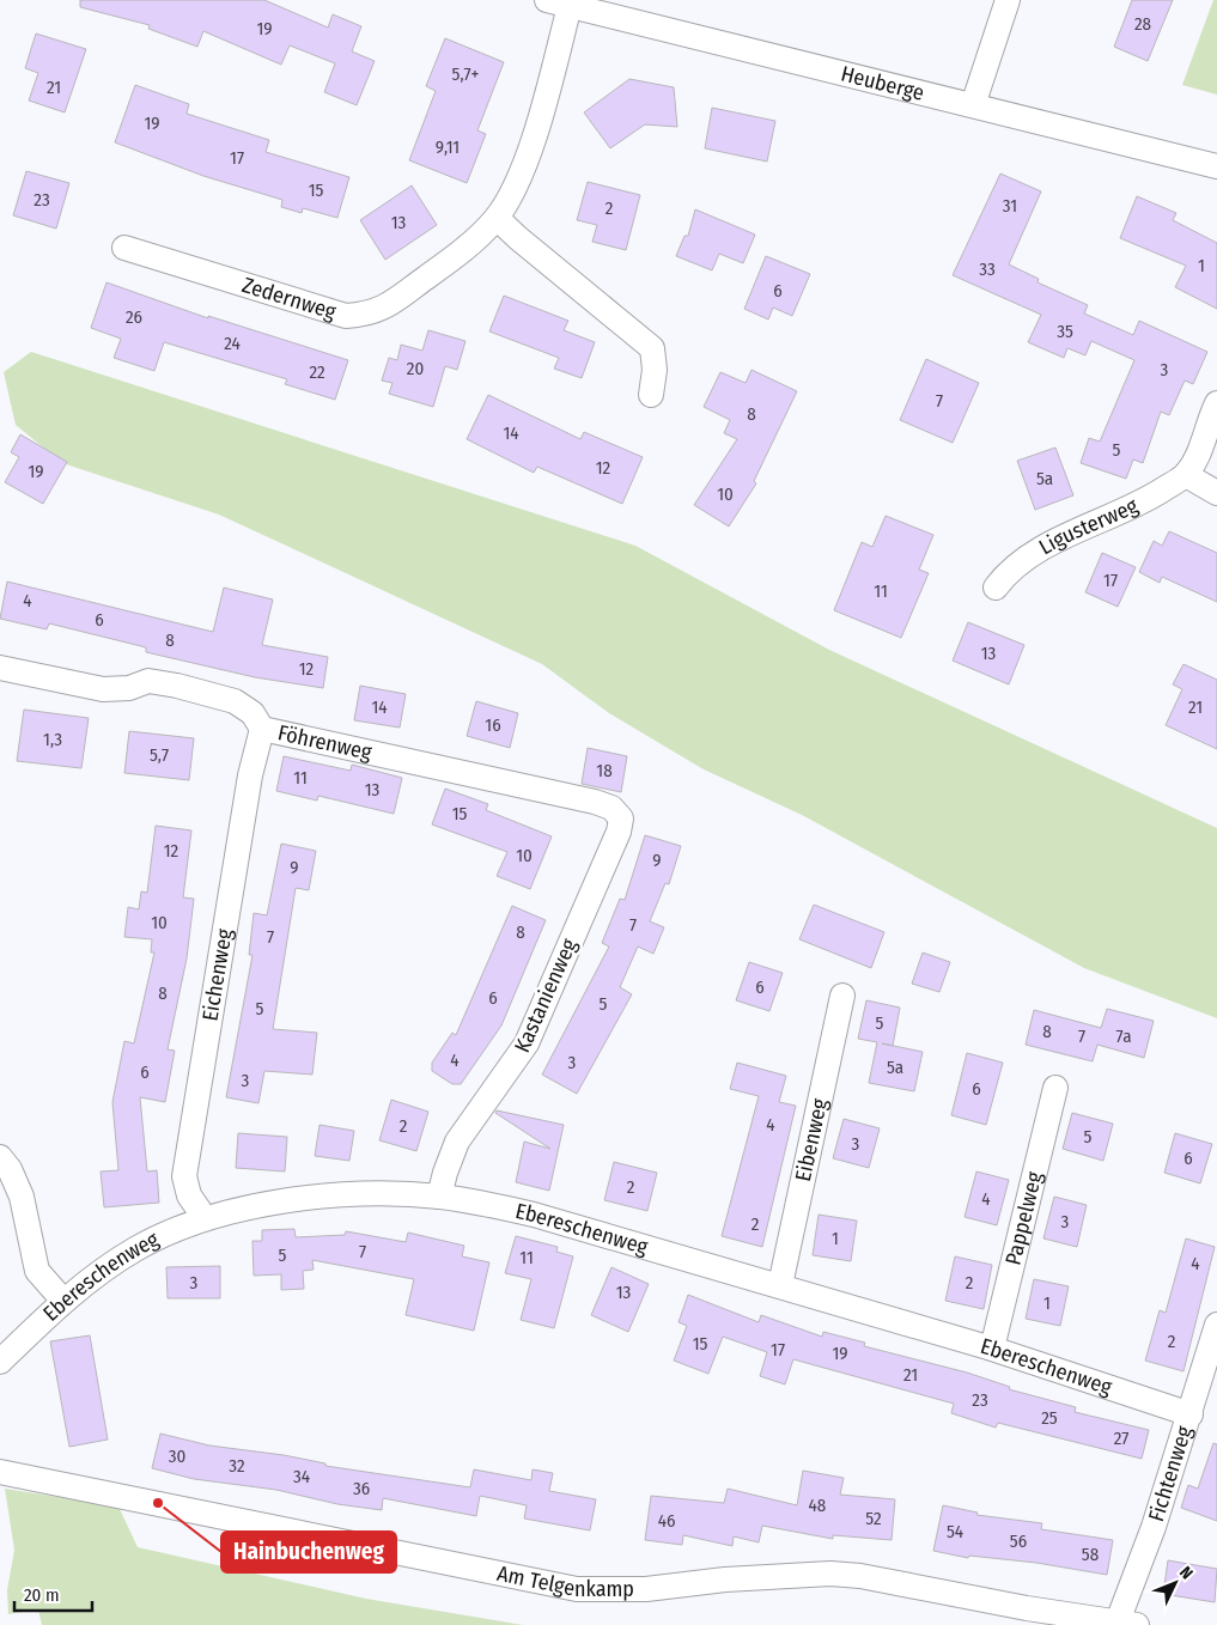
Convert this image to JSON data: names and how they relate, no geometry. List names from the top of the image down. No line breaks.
{"streets":{"street":["Heuberge","Zedernweg","Ligusterweg","Föhrenweg","Eichenweg","Kastanienweg","Eibenweg","Pappelweg","Ebereschenweg","Fichtenweg","Am Telgenkamp"]},"crossings":[["Heuberge","Zedernweg"],["Föhrenweg","Eichenweg"],["Föhrenweg","Kastanienweg"],["Eichenweg","Ebereschenweg"],["Kastanienweg","Ebereschenweg"],["Eibenweg","Ebereschenweg"],["Pappelweg","Ebereschenweg"],["Ebereschenweg","Fichtenweg"],["Fichtenweg","Am Telgenkamp"]],"places":["Hainbuchenweg"],"house_numbers":["28","19","5,7+","21","19","9,11","17","15","23","31","2","13","1","33","6","26","35","24","20","3","22","7","8","14","5","12","19","5a","10","17","11","4","6","8","13","12","14","21","16","1,3","5,7","18","11","13","15","12","10","9","9","10","7","8","7","6","8","6","5","5","5","8","7","7a","4","3","5a","6","3","6","4","2","5","3","6","2","4","3","2","1","7","5","11","4","3","2","13","1","2","15","17","19","21","23","25","27","30","32","34","36","48","52","46","54","56","58"],"scale_bar":"20 m","north":"top right"}
